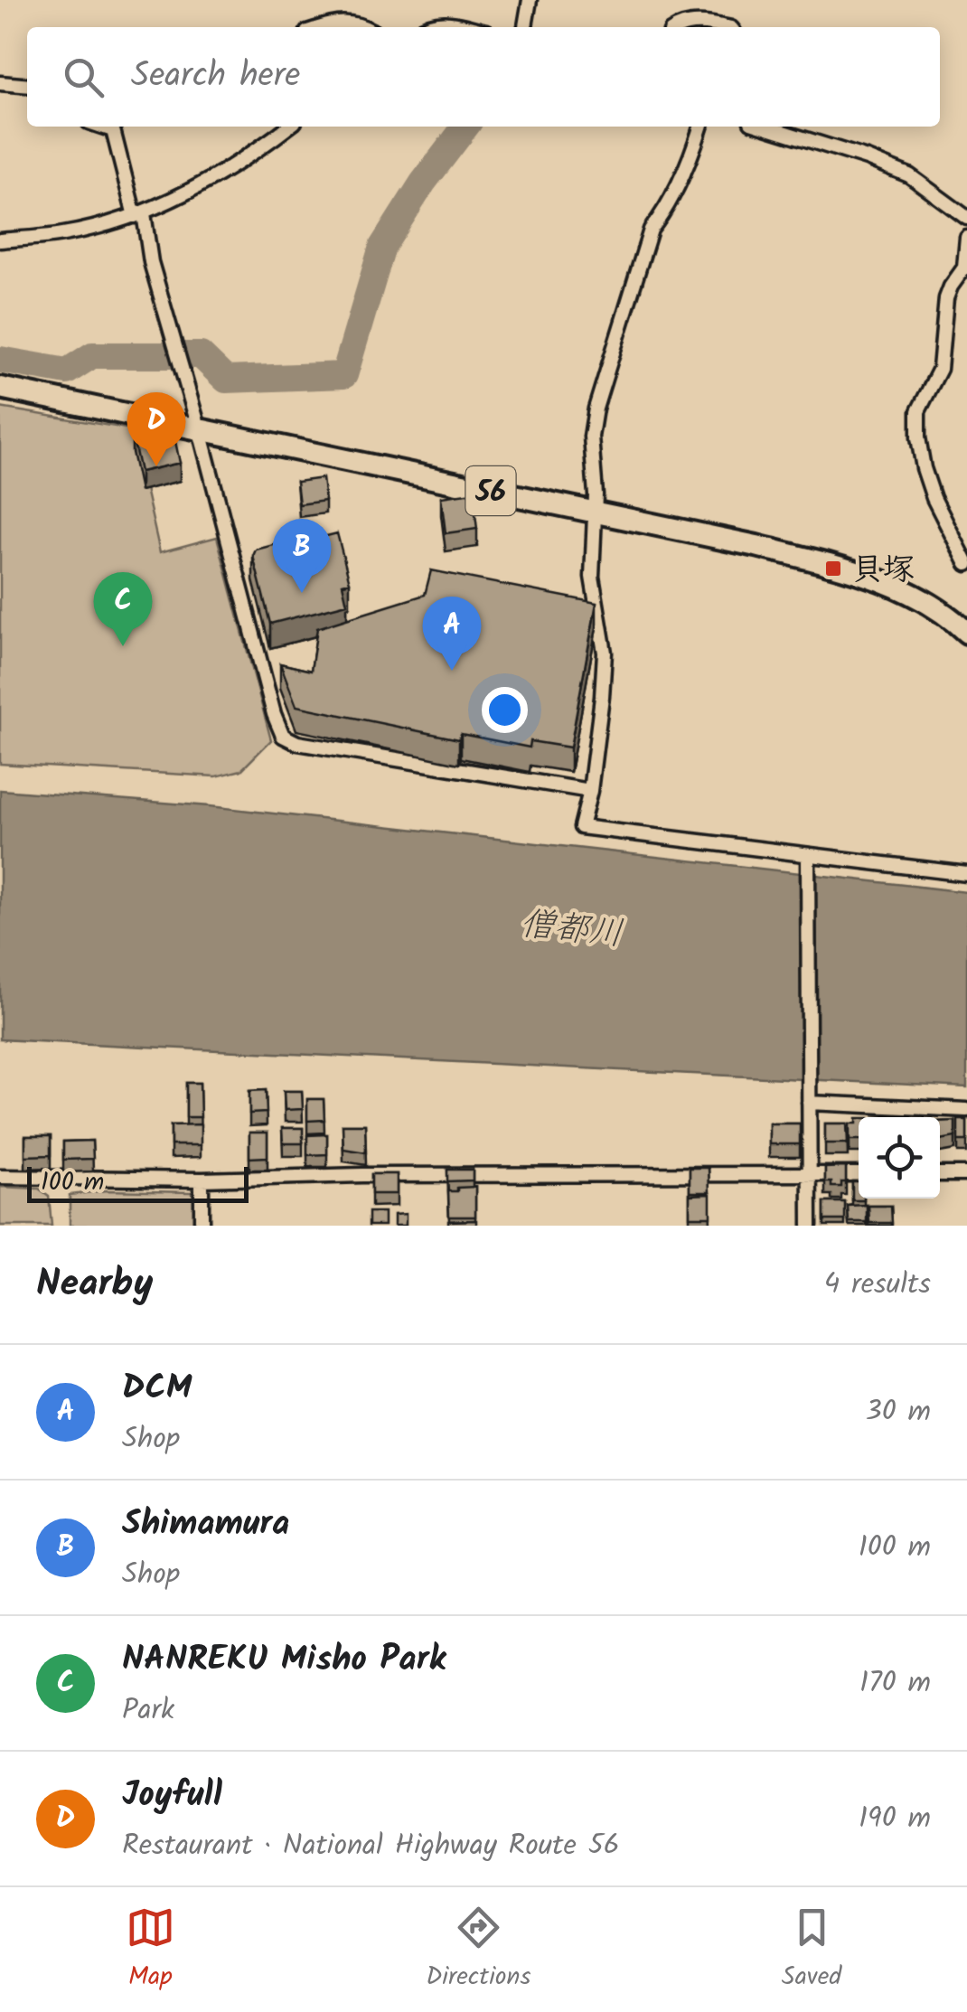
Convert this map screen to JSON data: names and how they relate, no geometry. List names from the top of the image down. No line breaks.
{"streets":{"highway":["56"]},"water":["僧都川"],"places":{"transit":["貝塚"]},"scale_bar":"100 m","page":{"search":"Search here","pins":["D","B","C","A"],"scale":"100 m","heading":["Nearby","4 results"],"list":[{"mark":"A","name":"DCM","note":"Shop","value":"30 m"},{"mark":"B","name":"Shimamura","note":"Shop","value":"100 m"},{"mark":"C","name":"NANREKU Misho Park","note":"Park","value":"170 m"},{"mark":"D","name":"Joyfull","note":"Restaurant · National Highway Route 56","value":"190 m"}],"nav":["Map","Directions","Saved"]}}
